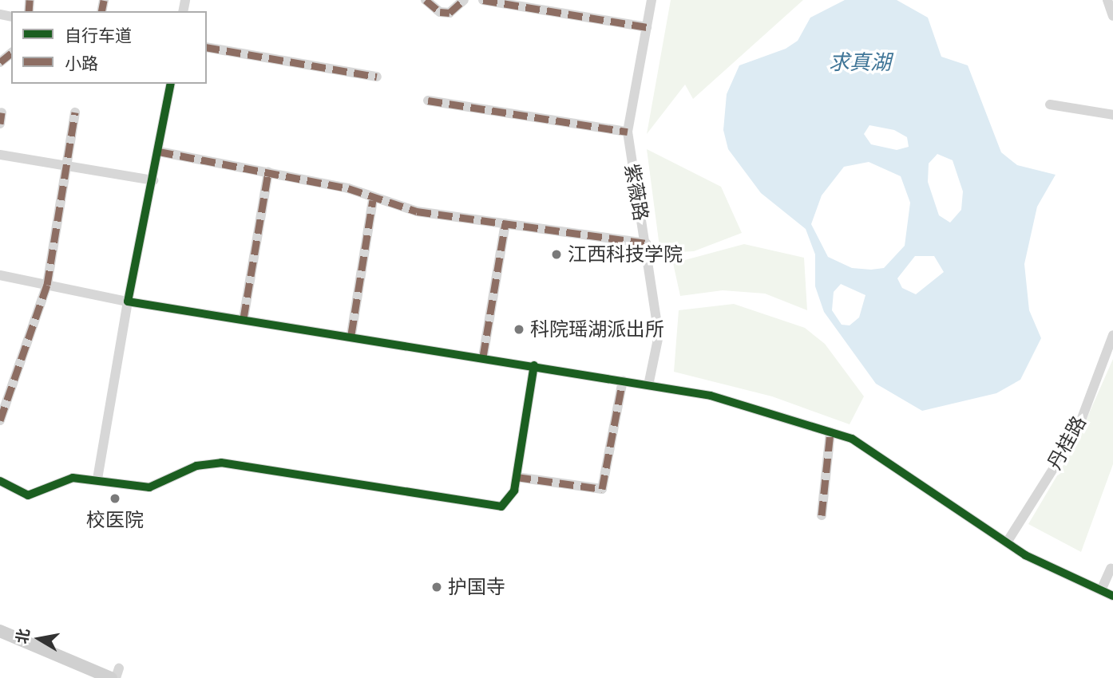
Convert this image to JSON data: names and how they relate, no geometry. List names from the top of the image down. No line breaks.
{"streets":{"street":["紫薇路","丹桂路"]},"water":["求真湖"],"places":["江西科技学院","科院瑶湖派出所","校医院","护国寺"],"legend":["自行车道","小路"],"north":"left"}
